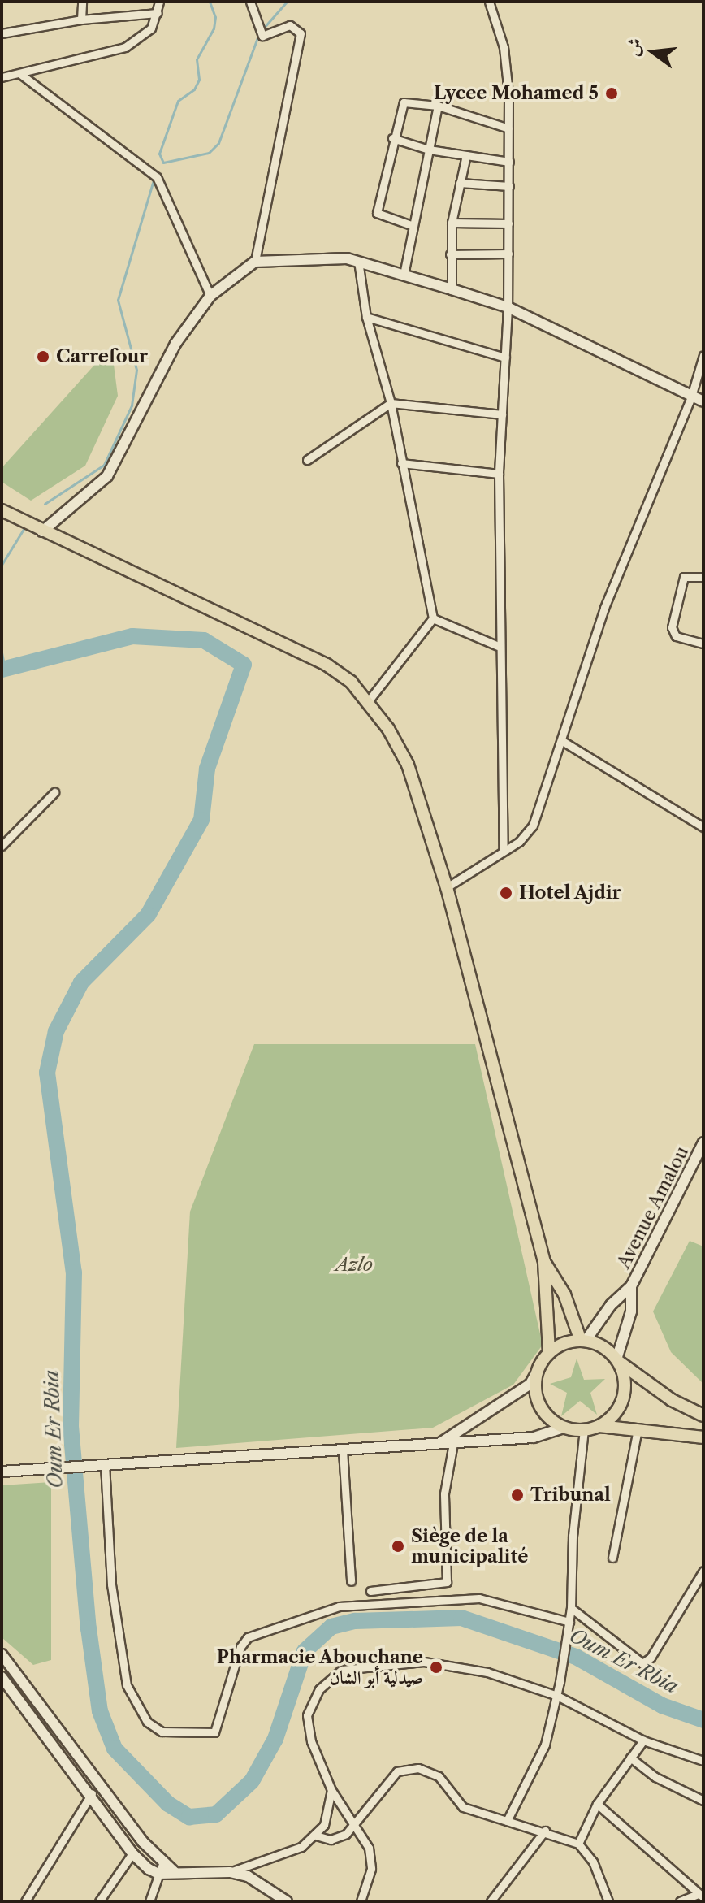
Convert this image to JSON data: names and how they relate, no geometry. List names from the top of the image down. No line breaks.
{"streets":{"street":["Avenue Amalou"]},"water":["Oum Er Rbia"],"parks":["Azlo"],"places":["Lycee Mohamed 5","Carrefour","Hotel Ajdir","Tribunal","Siège de la municipalité","Pharmacie Abouchane صيدلية أبو الشان"],"north":"left"}
